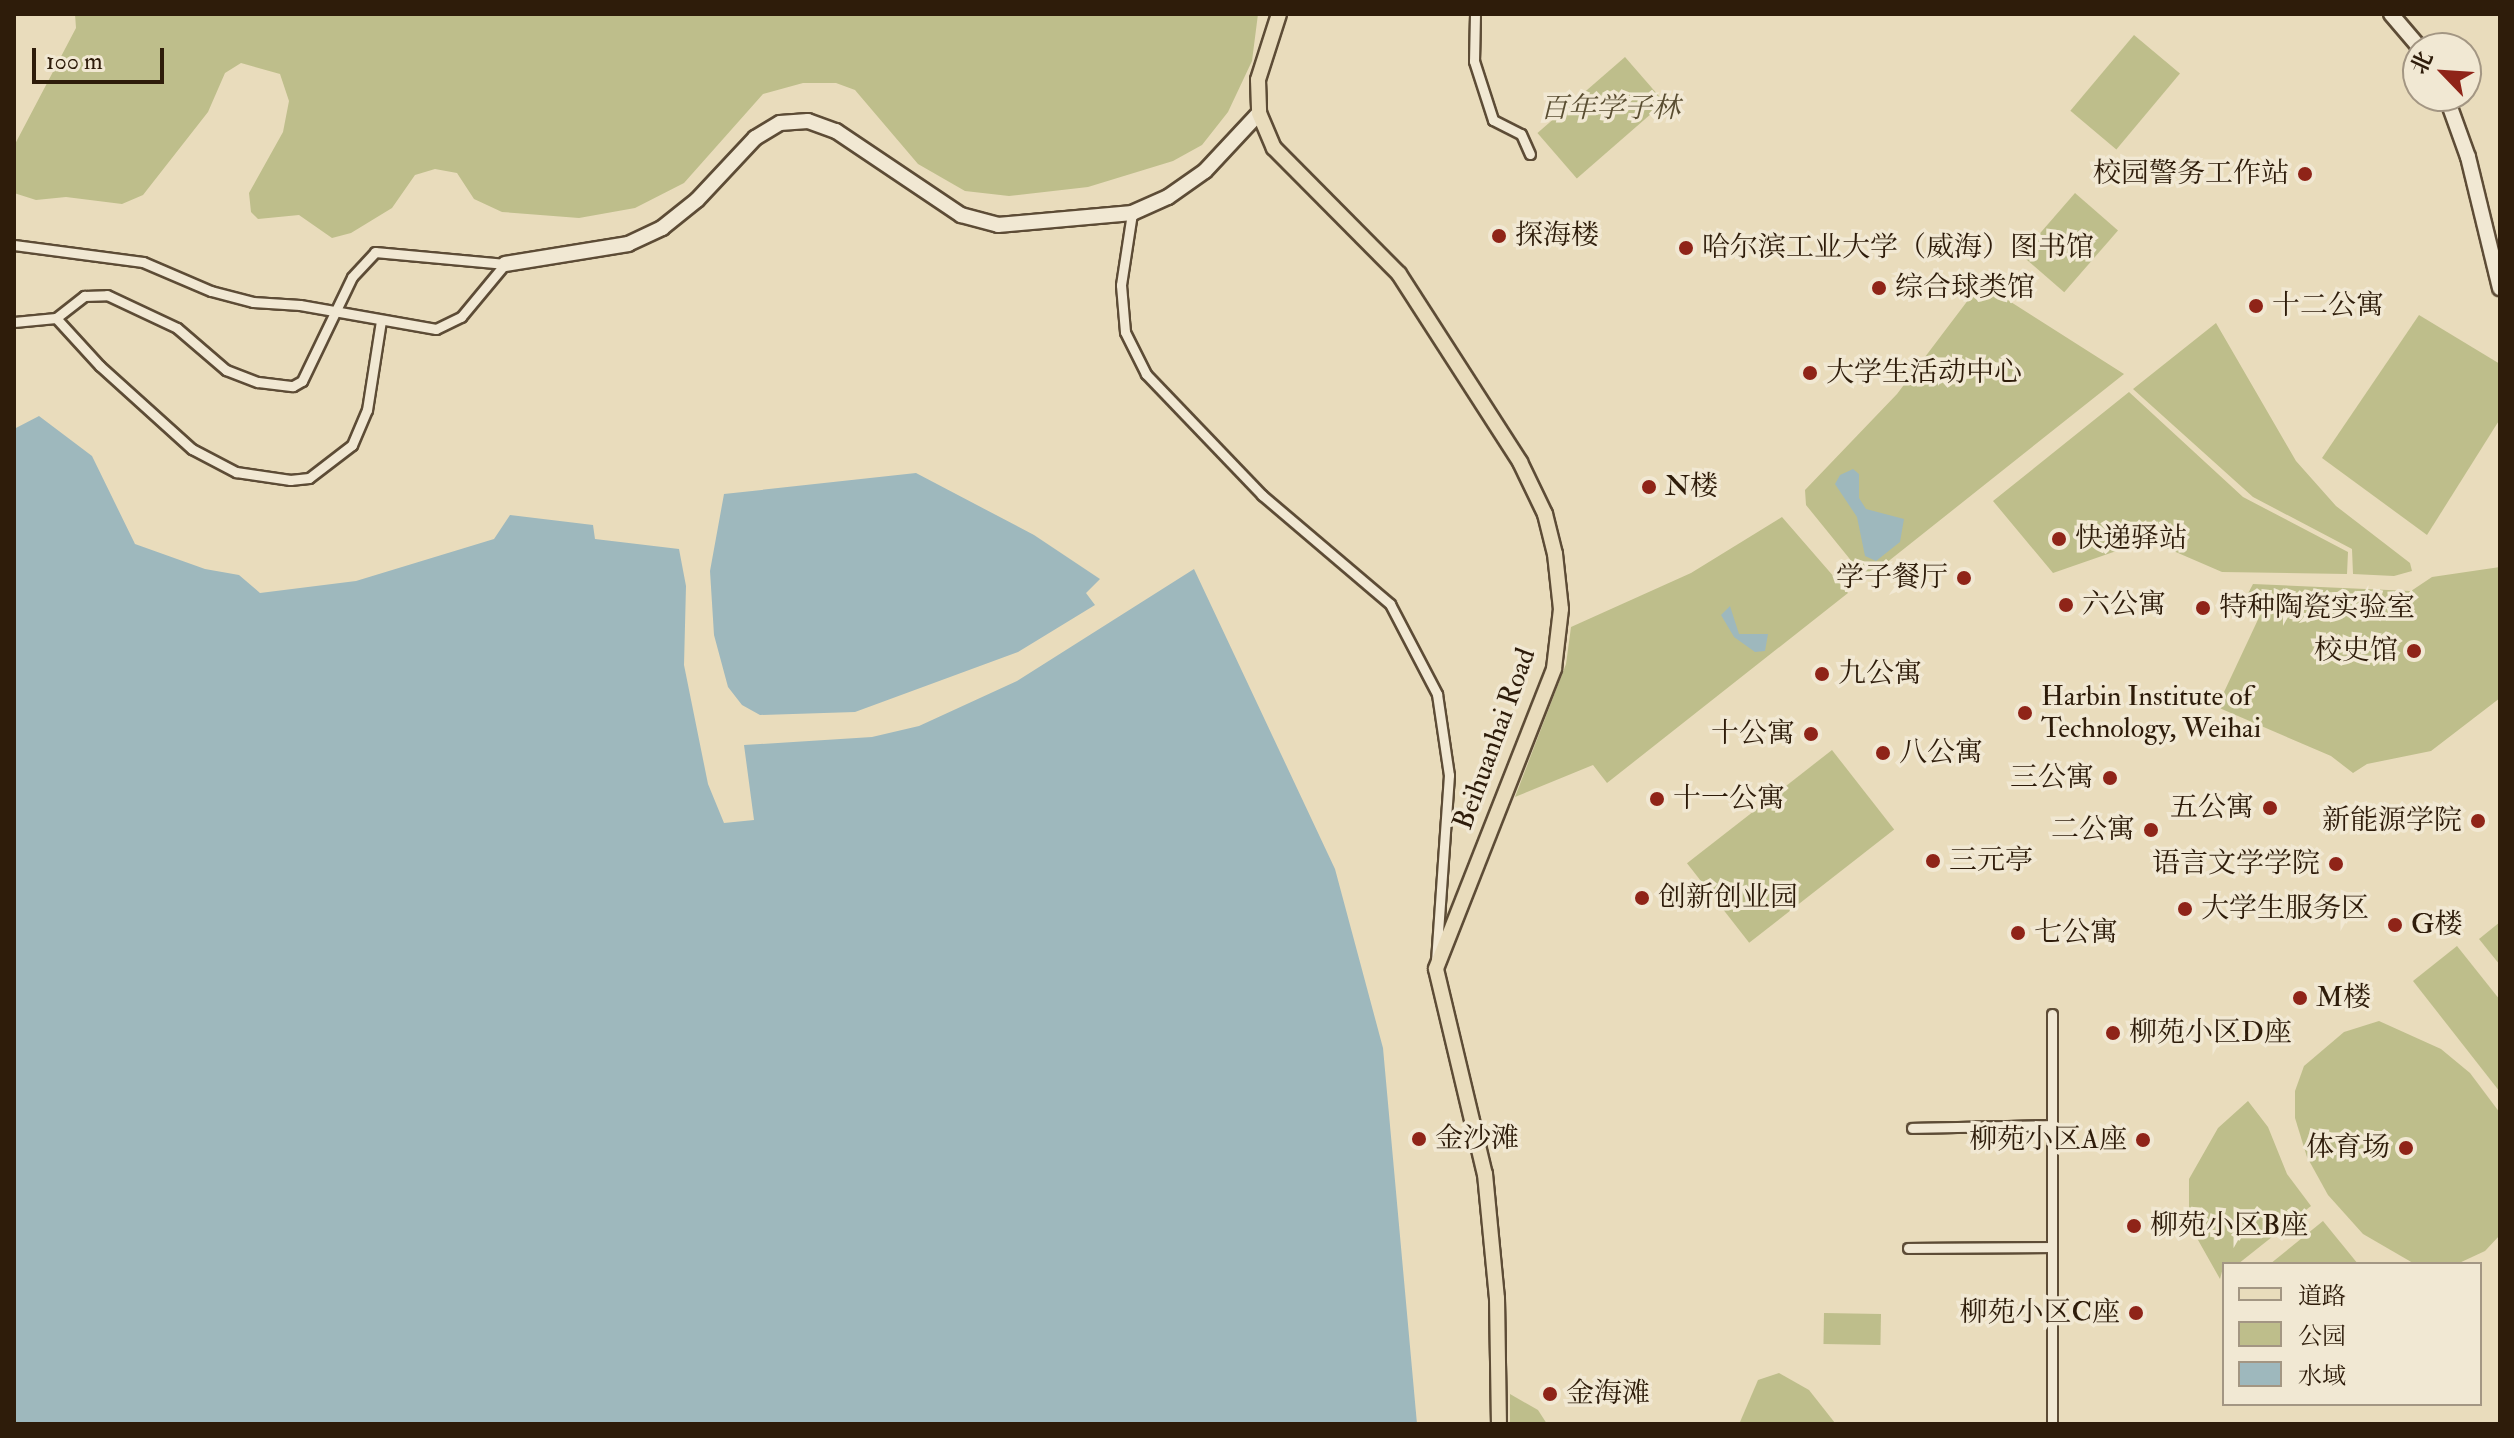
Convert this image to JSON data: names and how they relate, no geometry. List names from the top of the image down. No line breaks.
{"streets":{"main road":["Beihuanhai Road"]},"parks":["百年学子林"],"places":["校园警务工作站","探海楼","哈尔滨工业大学（威海）图书馆","综合球类馆","十二公寓","大学生活动中心","N楼","快递驿站","学子餐厅","六公寓","特种陶瓷实验室","校史馆","九公寓","Harbin Institute of Technology, Weihai","十公寓","八公寓","三公寓","十一公寓","五公寓","新能源学院","二公寓","三元亭","语言文学学院","创新创业园","大学生服务区","G楼","七公寓","M楼","柳苑小区D座","金沙滩","柳苑小区A座","体育场","柳苑小区B座","柳苑小区C座","金海滩"],"legend":["道路","公园","水域"],"scale_bar":"100 m","north":"top left"}
